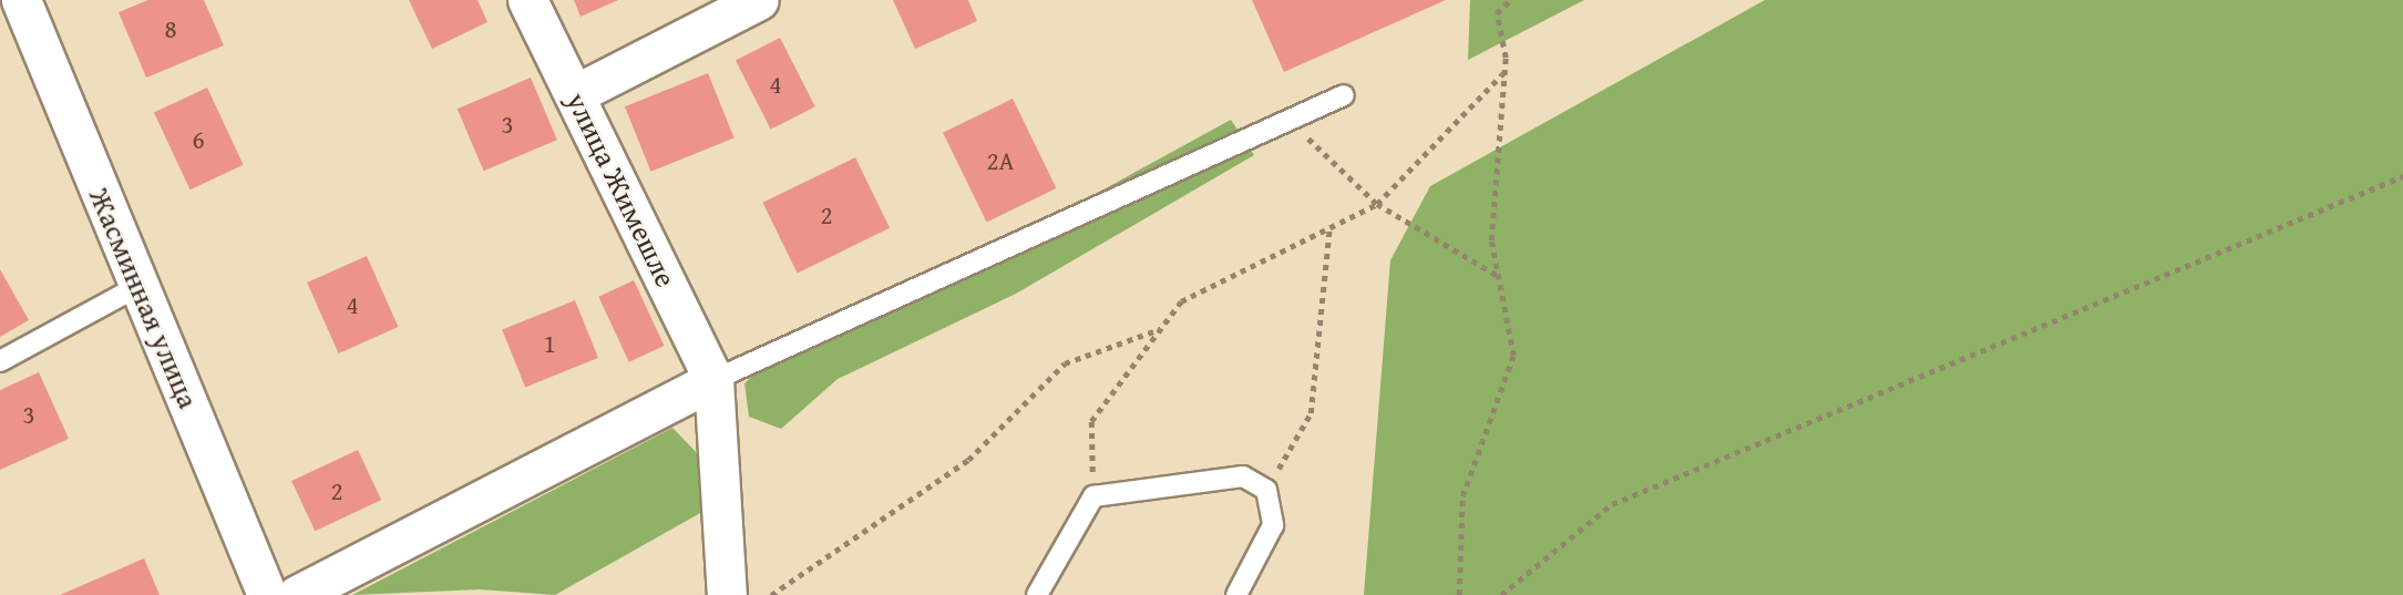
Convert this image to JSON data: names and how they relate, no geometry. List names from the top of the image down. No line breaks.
{"streets":{"street":["улица Жимешле","Жасминная улица"]},"house_numbers":["8","4","3","6","2А","2","4","1","3","2"]}
